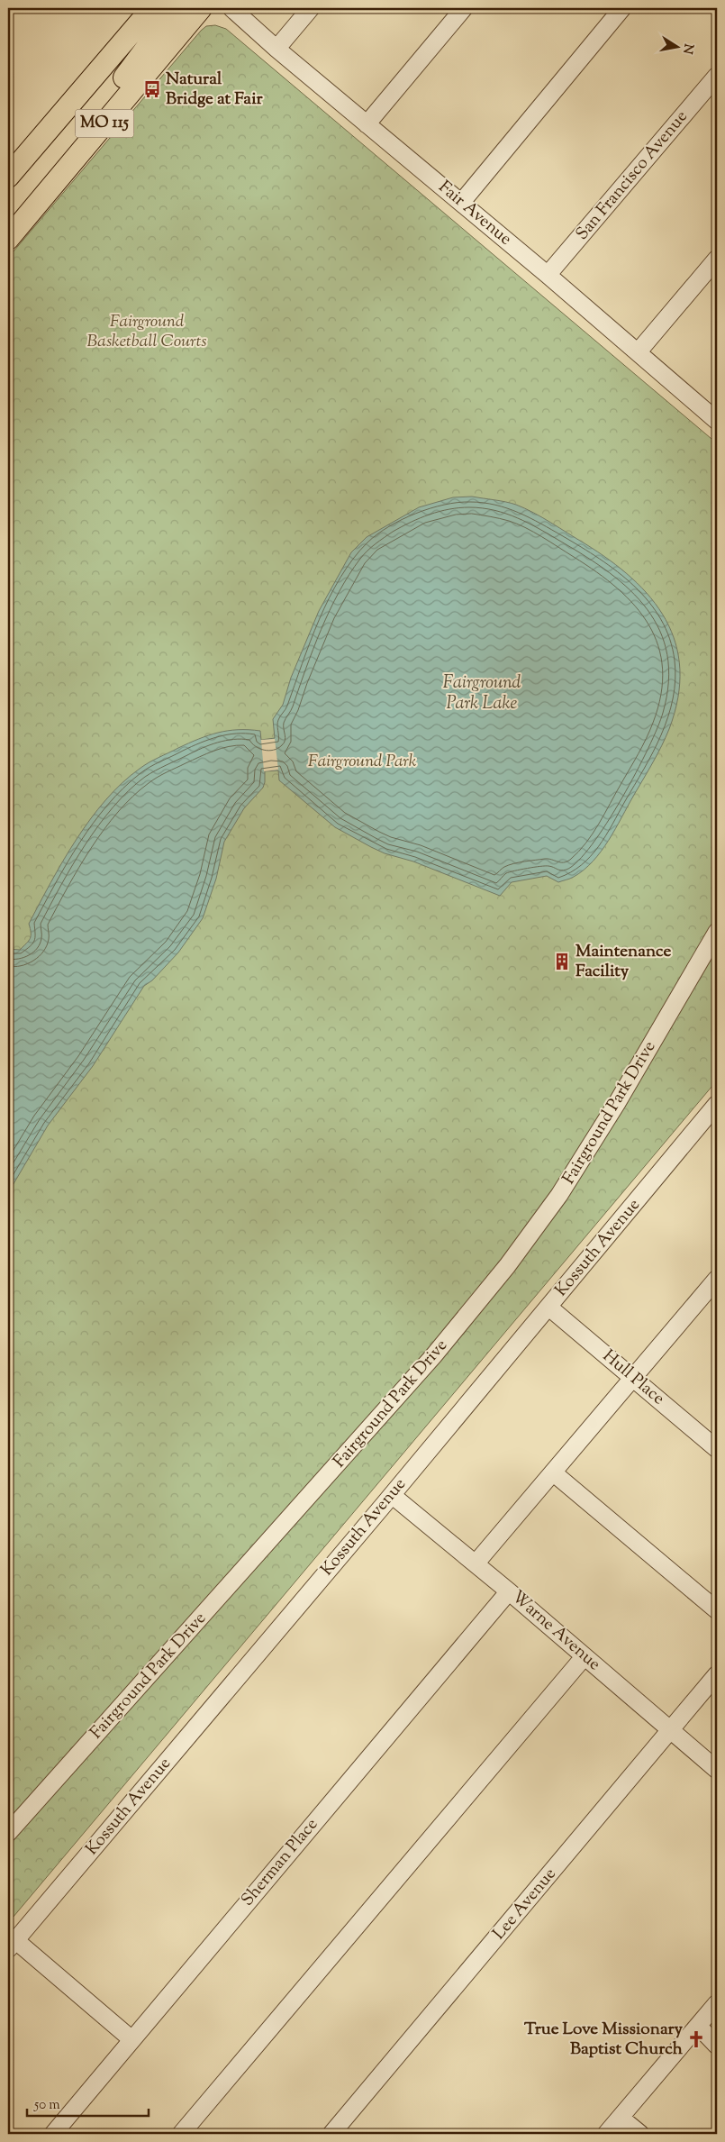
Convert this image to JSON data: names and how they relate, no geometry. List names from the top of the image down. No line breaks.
{"streets":{"main road":["MO 115"],"street":["San Francisco Avenue","Fair Avenue","Fairground Park Drive","Kossuth Avenue","Hull Place","Warne Avenue","Sherman Place","Lee Avenue"]},"crossings":[["San Francisco Avenue","Fair Avenue"],["Kossuth Avenue","Hull Place"],["Kossuth Avenue","Warne Avenue"],["Warne Avenue","Sherman Place"],["Warne Avenue","Lee Avenue"]],"water":["Fairground Park Lake"],"parks":["Fairground Basketball Courts","Fairground Park"],"places":{"bus stop":["Natural Bridge at Fair"],"building":["Maintenance Facility"],"church":["True Love Missionary Baptist Church"]},"scale_bar":"50 m","north":"right"}
